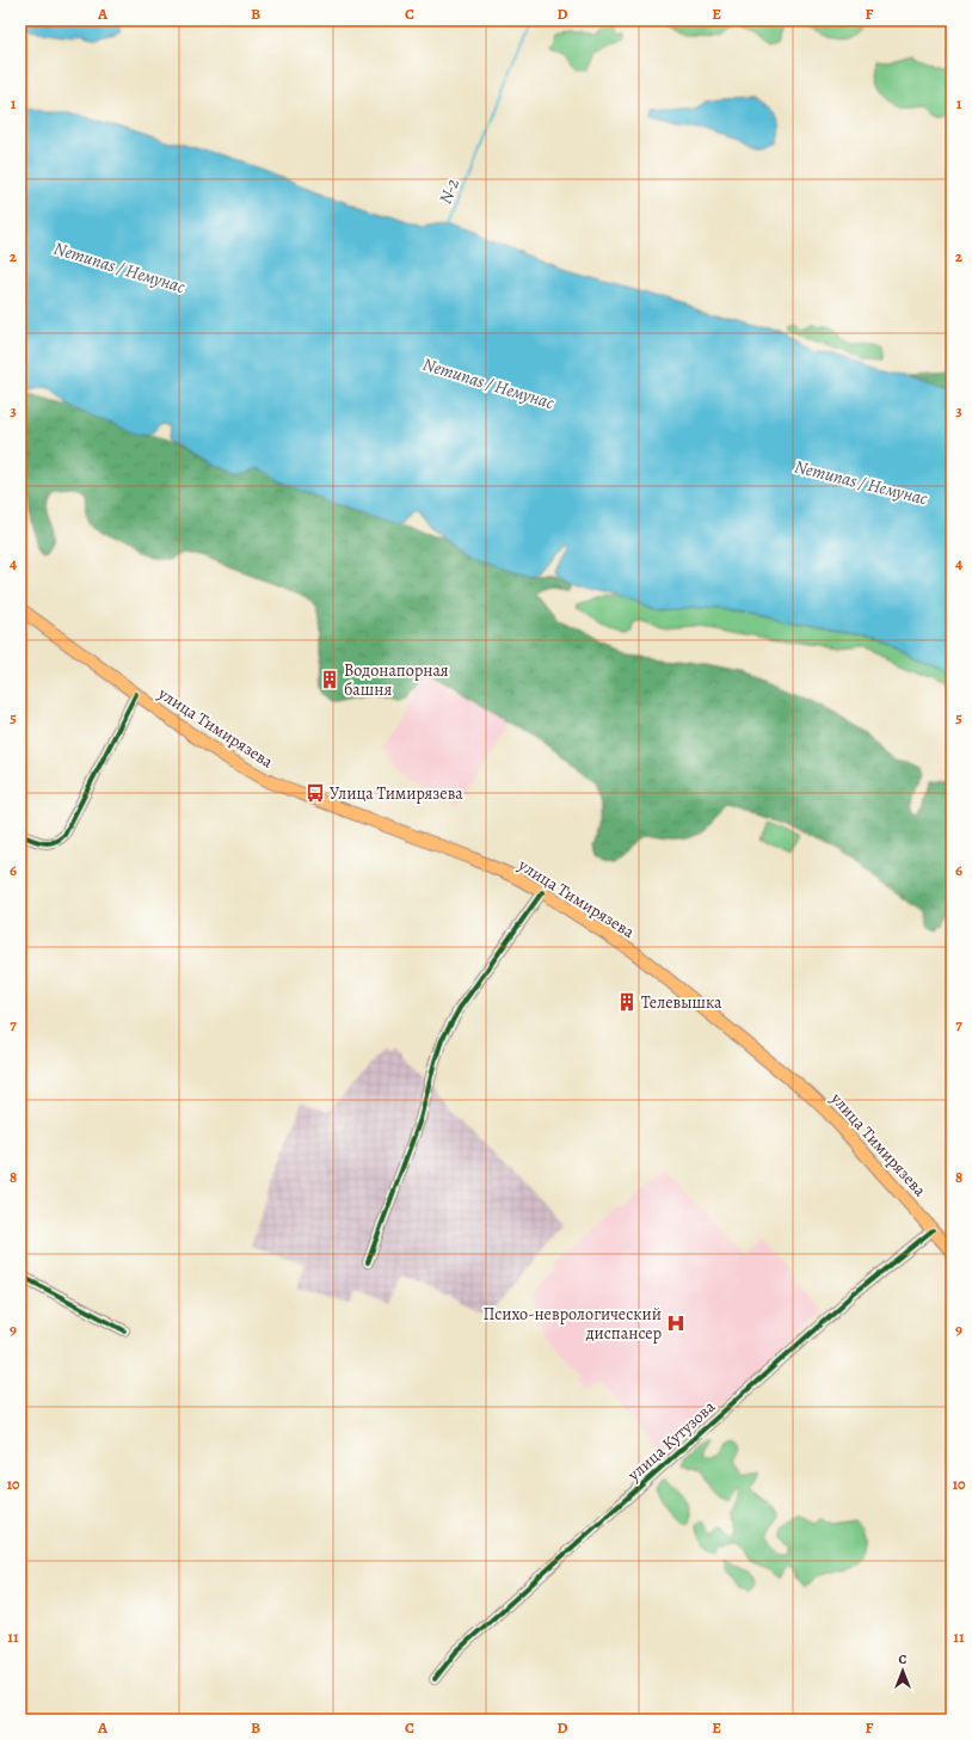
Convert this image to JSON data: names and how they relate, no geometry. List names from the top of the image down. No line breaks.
{"streets":{"main road":["улица Тимирязева"],"street":["улица Кутузова"]},"crossings":[["улица Тимирязева","улица Кутузова"]],"water":["N-2","Nemunas / Немунас"],"places":{"building":["Водонапорная башня","Телевышка"],"bus stop":["Улица Тимирязева"],"hospital":["Психо-неврологический диспансер"]},"north":"top","grid":{"columns":["A","B","C","D","E","F"],"rows":["1","2","3","4","5","6","7","8","9","10","11"]}}
